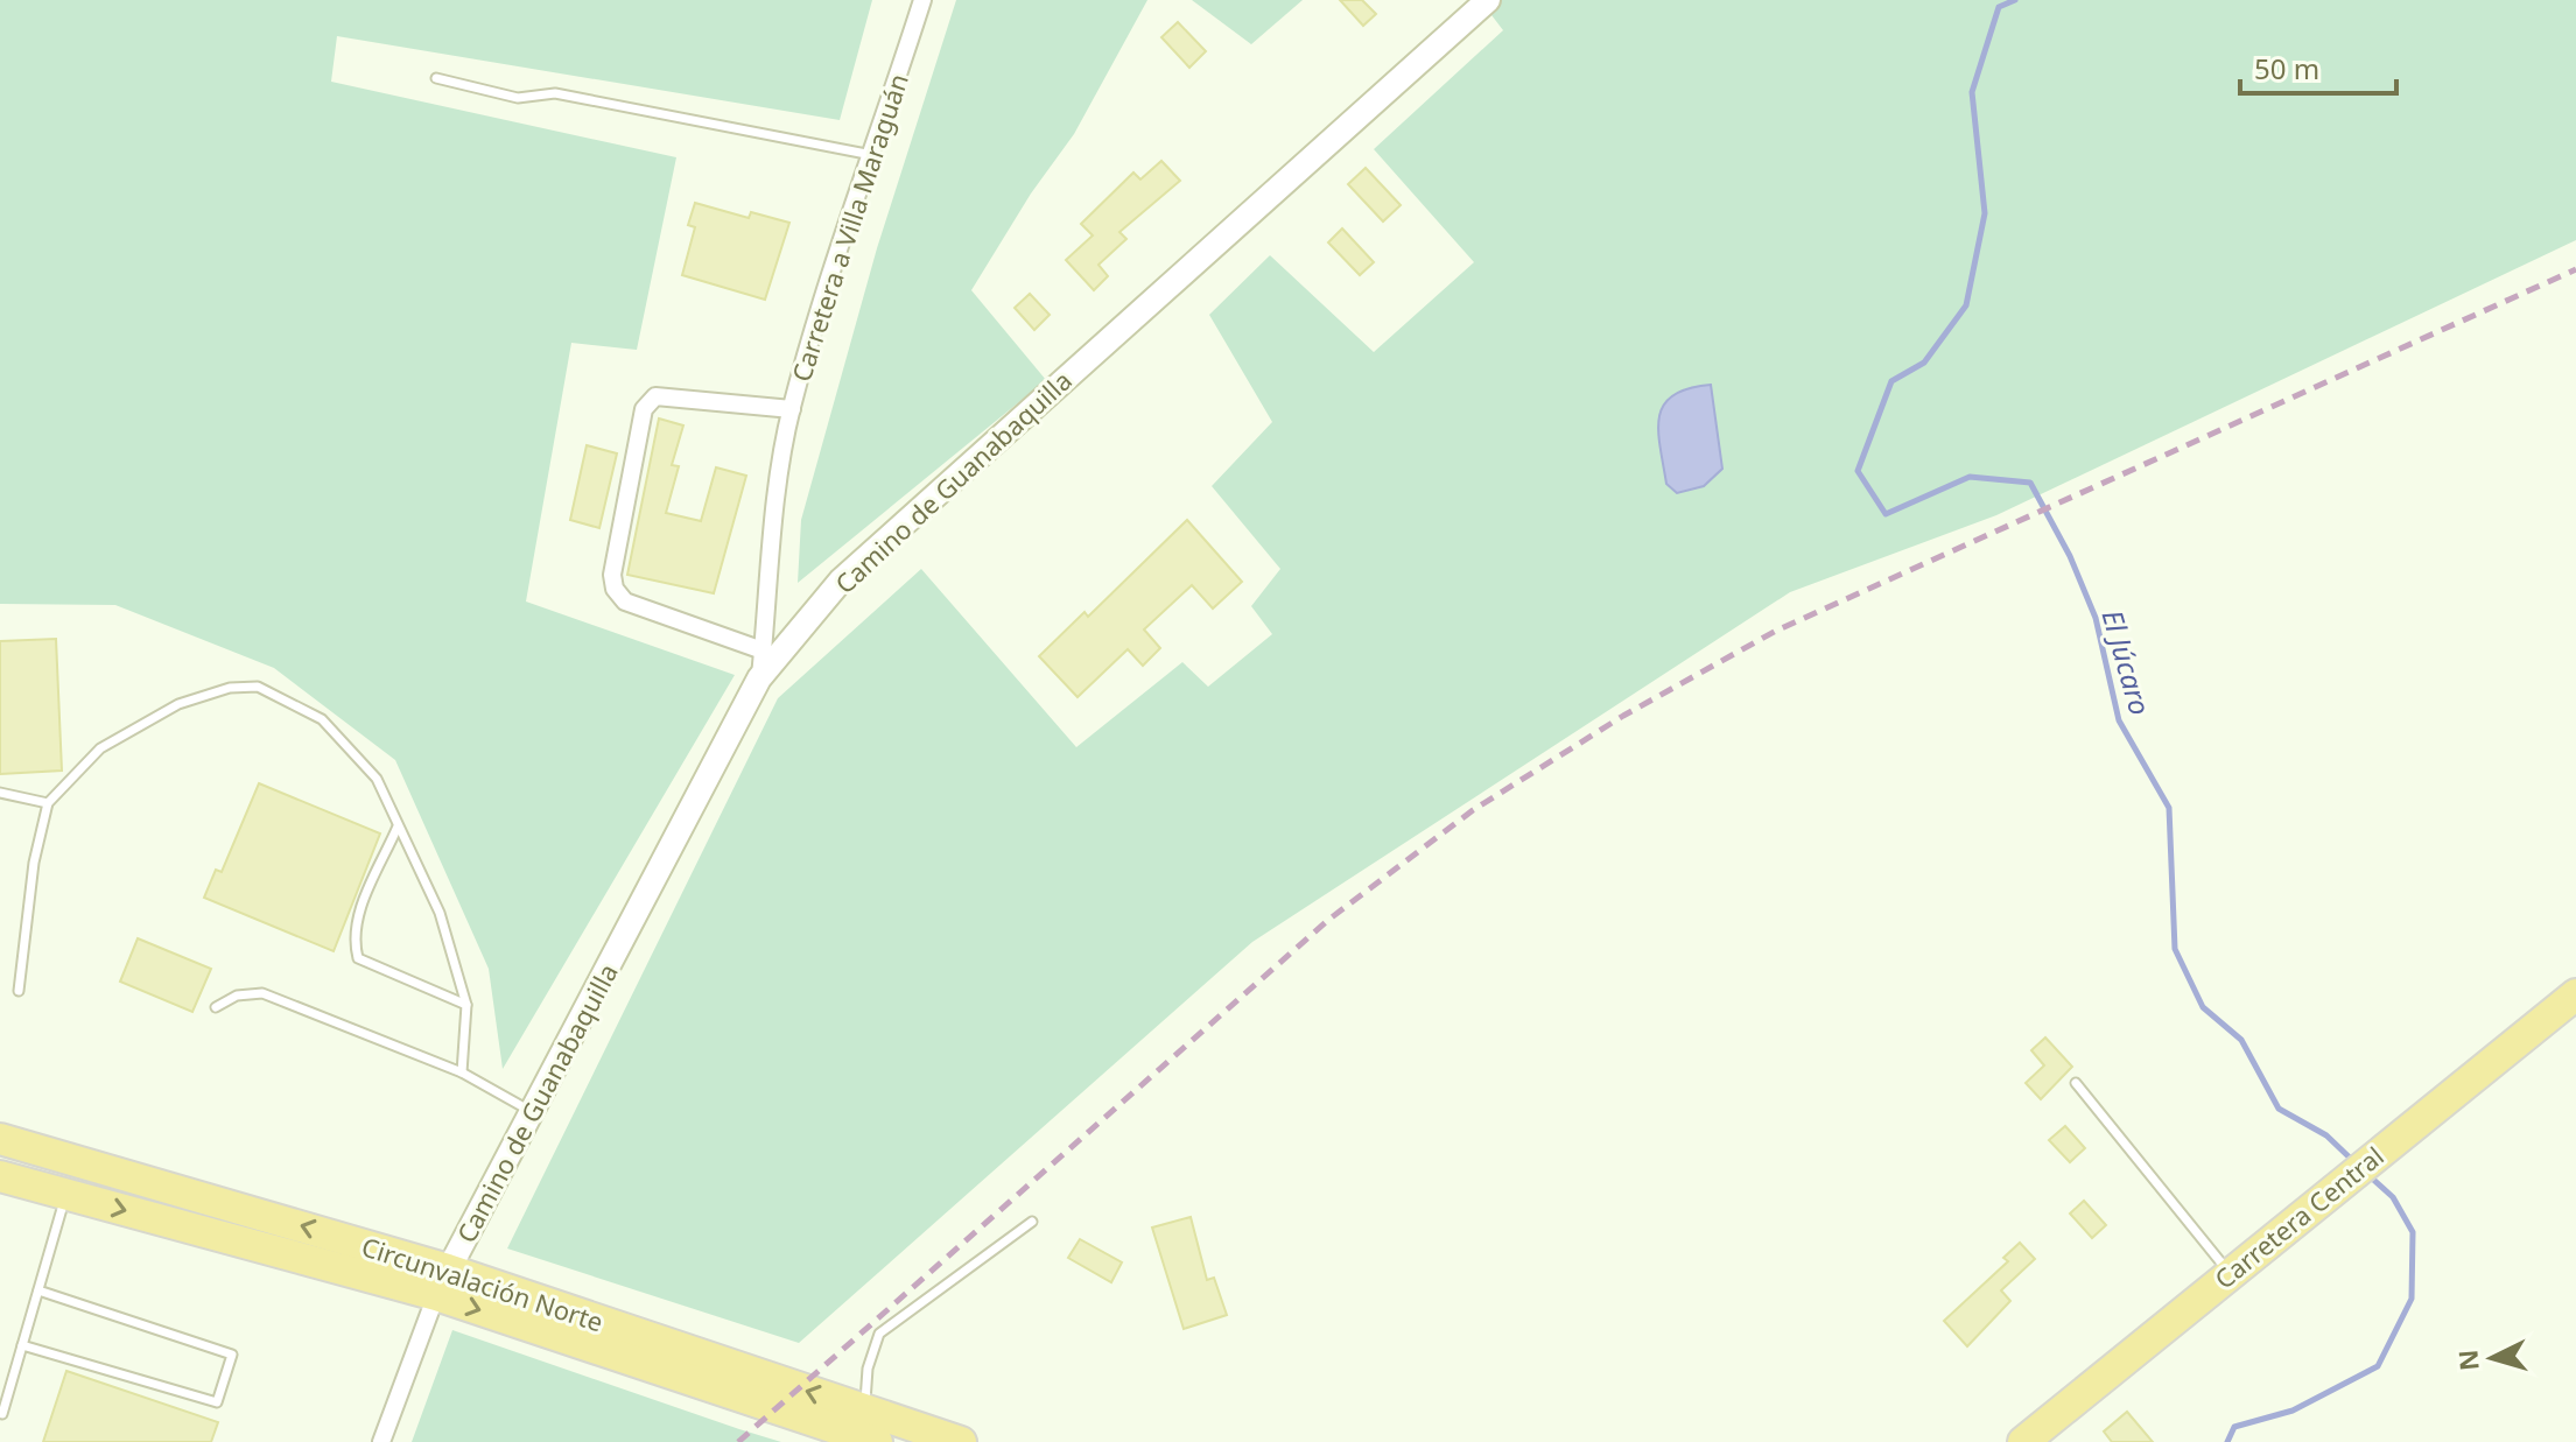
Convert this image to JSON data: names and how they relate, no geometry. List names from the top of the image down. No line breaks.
{"streets":{"highway":["Carretera Central","Circunvalación Norte"],"street":["Carretera a Villa Maraguán","Camino de Guanabaquilla"]},"crossings":[["Carretera a Villa Maraguán","Camino de Guanabaquilla"],["Camino de Guanabaquilla","Circunvalación Norte"]],"water":["El Júcaro"],"scale_bar":"50 m","north":"left"}
